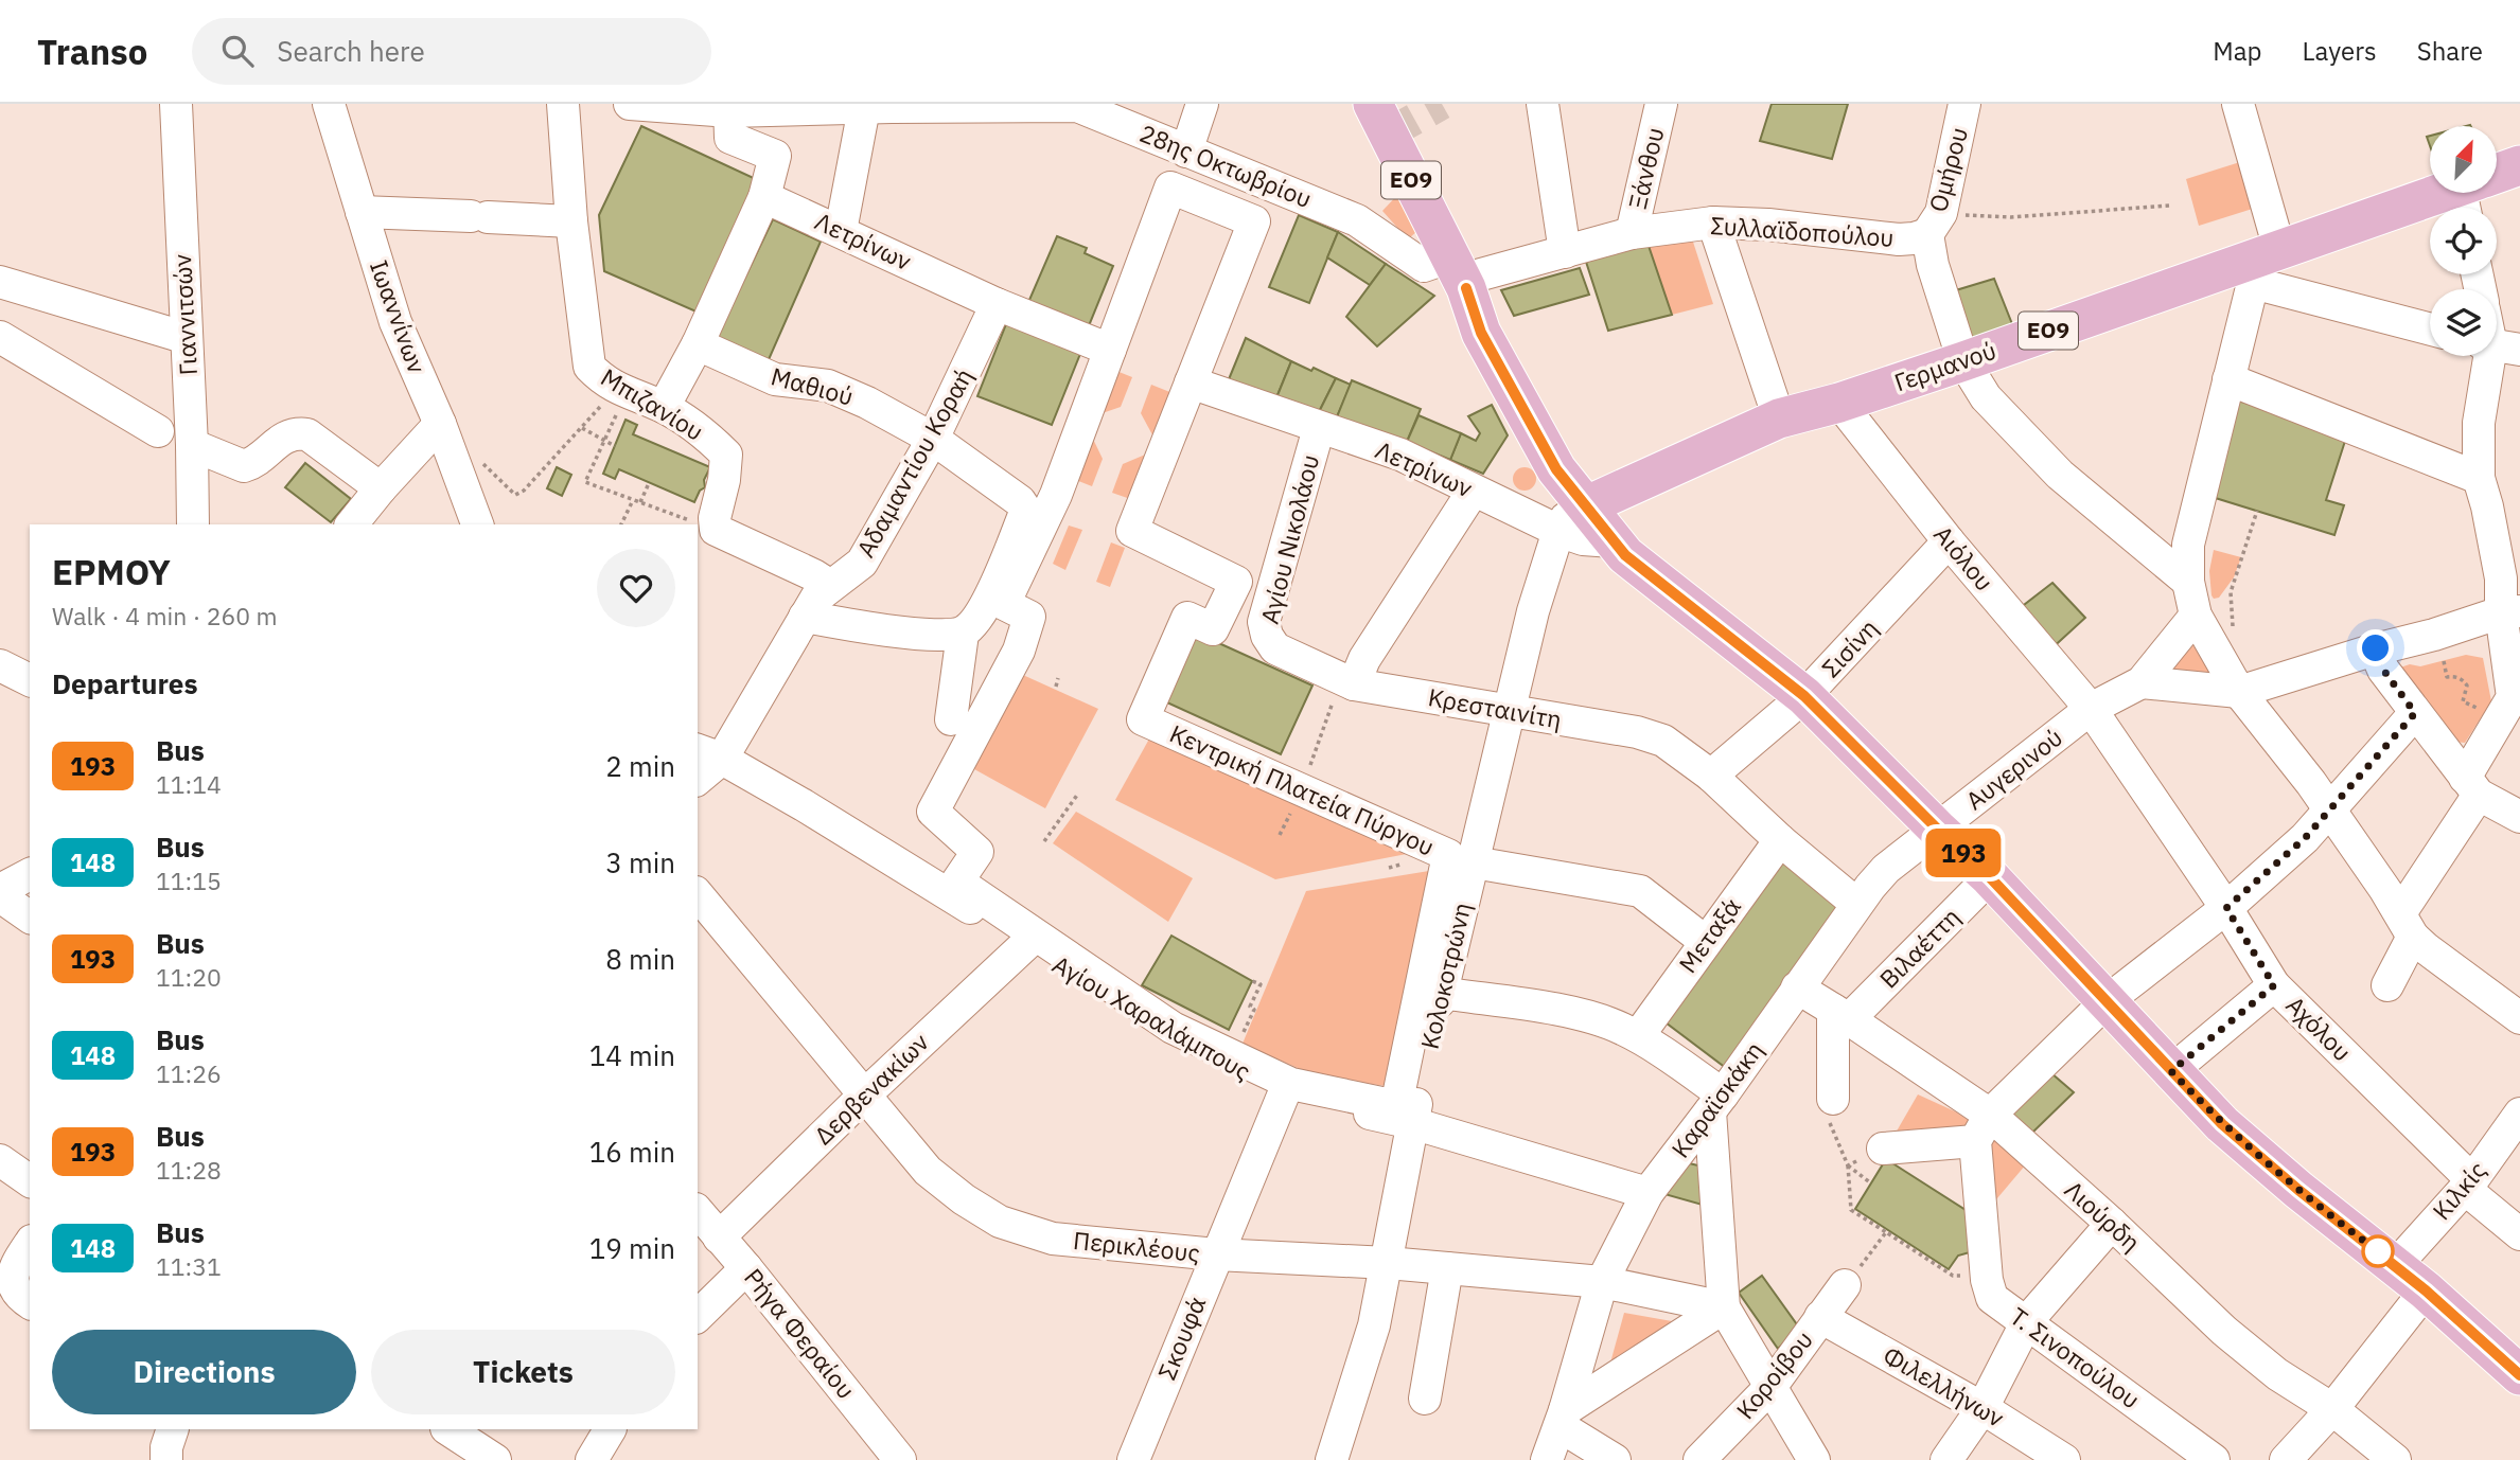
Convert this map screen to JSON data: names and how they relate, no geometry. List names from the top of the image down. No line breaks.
{"streets":{"main road":["ΕΟ9","Γερμανού"],"street":["28ης Οκτωβρίου","Ξάνθου","Ομήρου","Συλλαϊδοπούλου","Λετρίνων","Γιαννιτσών","Ιωαννίνων","Μαθιού","Μπιζανίου","Αδαμαντίου Κοραή","Αγίου Νικολάου","Αιόλου","Σισίνη","Κρεσταινίτη","Αυγερινού","Κεντρική Πλατεία Πύργου","Μεταξά","Βιλαέττη","Κολοκοτρώνη","Αγίου Χαραλάμπους","Αχόλου","Δερβενακίων","Καραϊσκάκη","Κιλκίς","Λιούρδη","Περικλέους","Ρήγα Φεραίου","Σκουφά","Τ. Σινοπούλου","Κοροίβου","Φιλελλήνων"]},"crossings":[["28ης Οκτωβρίου","ΕΟ9"],["28ης Οκτωβρίου","Συλλαϊδοπούλου"],["Ξάνθου","Συλλαϊδοπούλου"],["Ομήρου","Συλλαϊδοπούλου"],["ΕΟ9","Συλλαϊδοπούλου"],["ΕΟ9","Λετρίνων"],["ΕΟ9","Γερμανού"],["ΕΟ9","Σισίνη"],["ΕΟ9","Αυγερινού"],["ΕΟ9","Βιλαέττη"],["ΕΟ9","Καραϊσκάκη"],["ΕΟ9","Κιλκίς"],["Λετρίνων","Αδαμαντίου Κοραή"],["Λετρίνων","Αγίου Νικολάου"],["Λετρίνων","Κεντρική Πλατεία Πύργου"],["Λετρίνων","Κολοκοτρώνη"],["Γερμανού","Αιόλου"],["Μαθιού","Αδαμαντίου Κοραή"],["Αδαμαντίου Κοραή","Αγίου Χαραλάμπους"],["Αγίου Νικολάου","Κρεσταινίτη"],["Αιόλου","Σισίνη"],["Αιόλου","Αυγερινού"],["Αιόλου","Αχόλου"],["Σισίνη","Κρεσταινίτη"],["Κρεσταινίτη","Μεταξά"],["Κρεσταινίτη","Κολοκοτρώνη"],["Αυγερινού","Αχόλου"],["Αυγερινού","Καραϊσκάκη"],["Βιλαέττη","Λιούρδη"],["Κολοκοτρώνη","Αγίου Χαραλάμπους"],["Κολοκοτρώνη","Περικλέους"],["Αγίου Χαραλάμπους","Δερβενακίων"],["Αγίου Χαραλάμπους","Καραϊσκάκη"],["Αγίου Χαραλάμπους","Σκουφά"],["Αχόλου","Κιλκίς"],["Δερβενακίων","Περικλέους"],["Δερβενακίων","Ρήγα Φεραίου"],["Καραϊσκάκη","Λιούρδη"],["Καραϊσκάκη","Περικλέους"],["Λιούρδη","Τ. Σινοπούλου"],["Περικλέους","Σκουφά"],["Κοροίβου","Φιλελλήνων"]],"lines":["bus line 193"],"north":"top right","page":{"header":"Transo","search":"Search here","nav":["Map","Layers","Share"],"on_map":"193","heading":[["ΕΡΜΟΥ","Walk · 4 min · 260 m"],"Departures"],"list":[{"mark":"193","name":"Bus","note":"11:14","value":"2 min"},{"mark":"148","name":"Bus","note":"11:15","value":"3 min"},{"mark":"193","name":"Bus","note":"11:20","value":"8 min"},{"mark":"148","name":"Bus","note":"11:26","value":"14 min"},{"mark":"193","name":"Bus","note":"11:28","value":"16 min"},{"mark":"148","name":"Bus","note":"11:31","value":"19 min"}],"buttons":["Directions","Tickets"]}}
